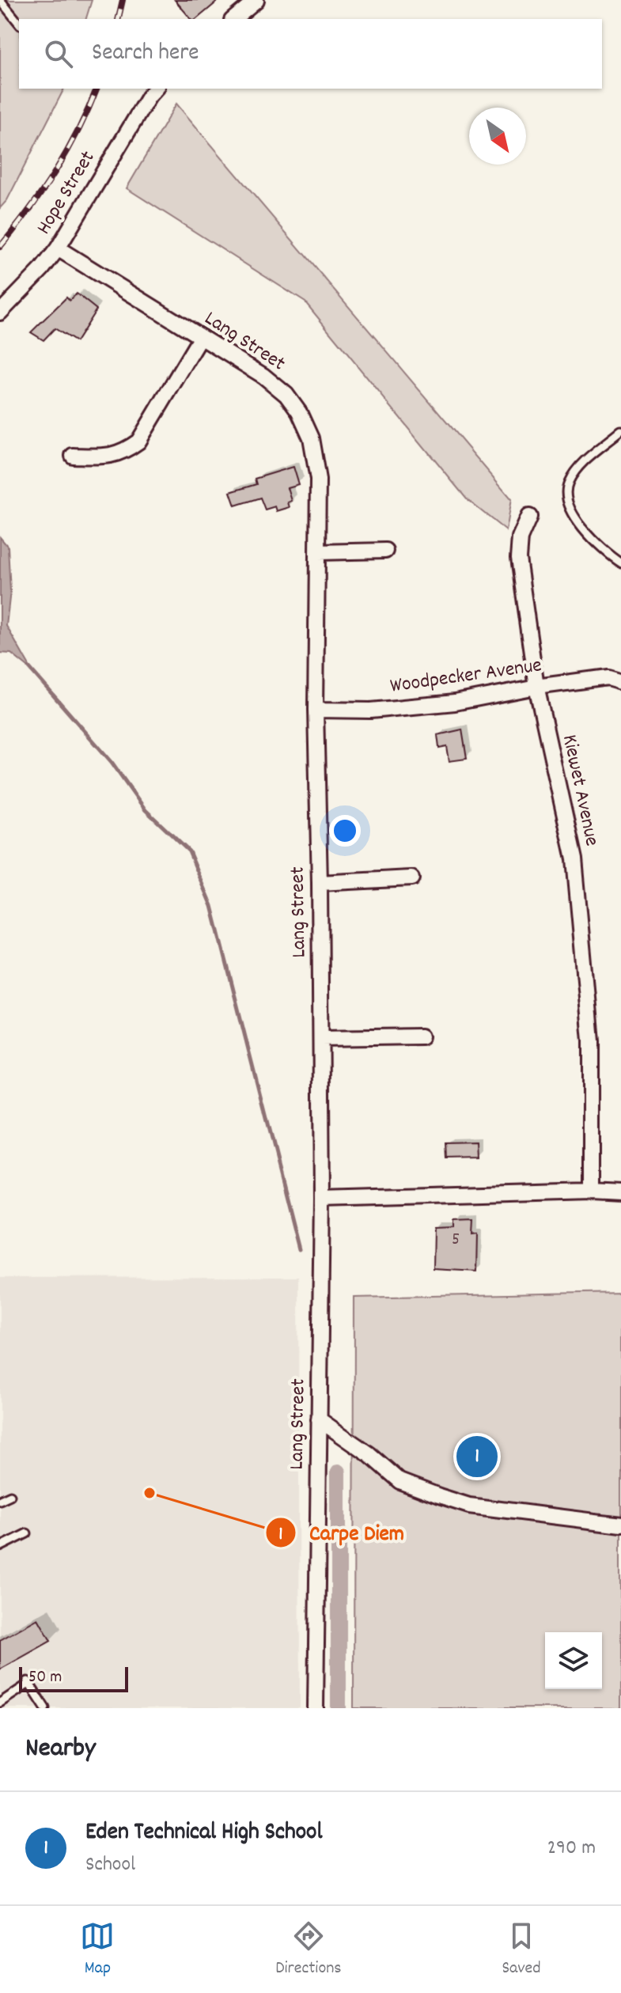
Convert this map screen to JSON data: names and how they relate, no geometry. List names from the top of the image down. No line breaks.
{"streets":{"street":["Hope Street","Lang Street","Woodpecker Avenue","Kiewet Avenue"]},"crossings":[["Hope Street","Lang Street"],["Lang Street","Woodpecker Avenue"],["Woodpecker Avenue","Kiewet Avenue"]],"places":["Carpe Diem"],"house_numbers":["5"],"scale_bar":"50 m","north":"bottom right","page":{"search":"Search here","pins":"1","scale":"50 m","heading":"Nearby","list":[{"mark":"1","name":"Eden Technical High School","note":"School","value":"290 m"}],"nav":["Map","Directions","Saved"]}}
